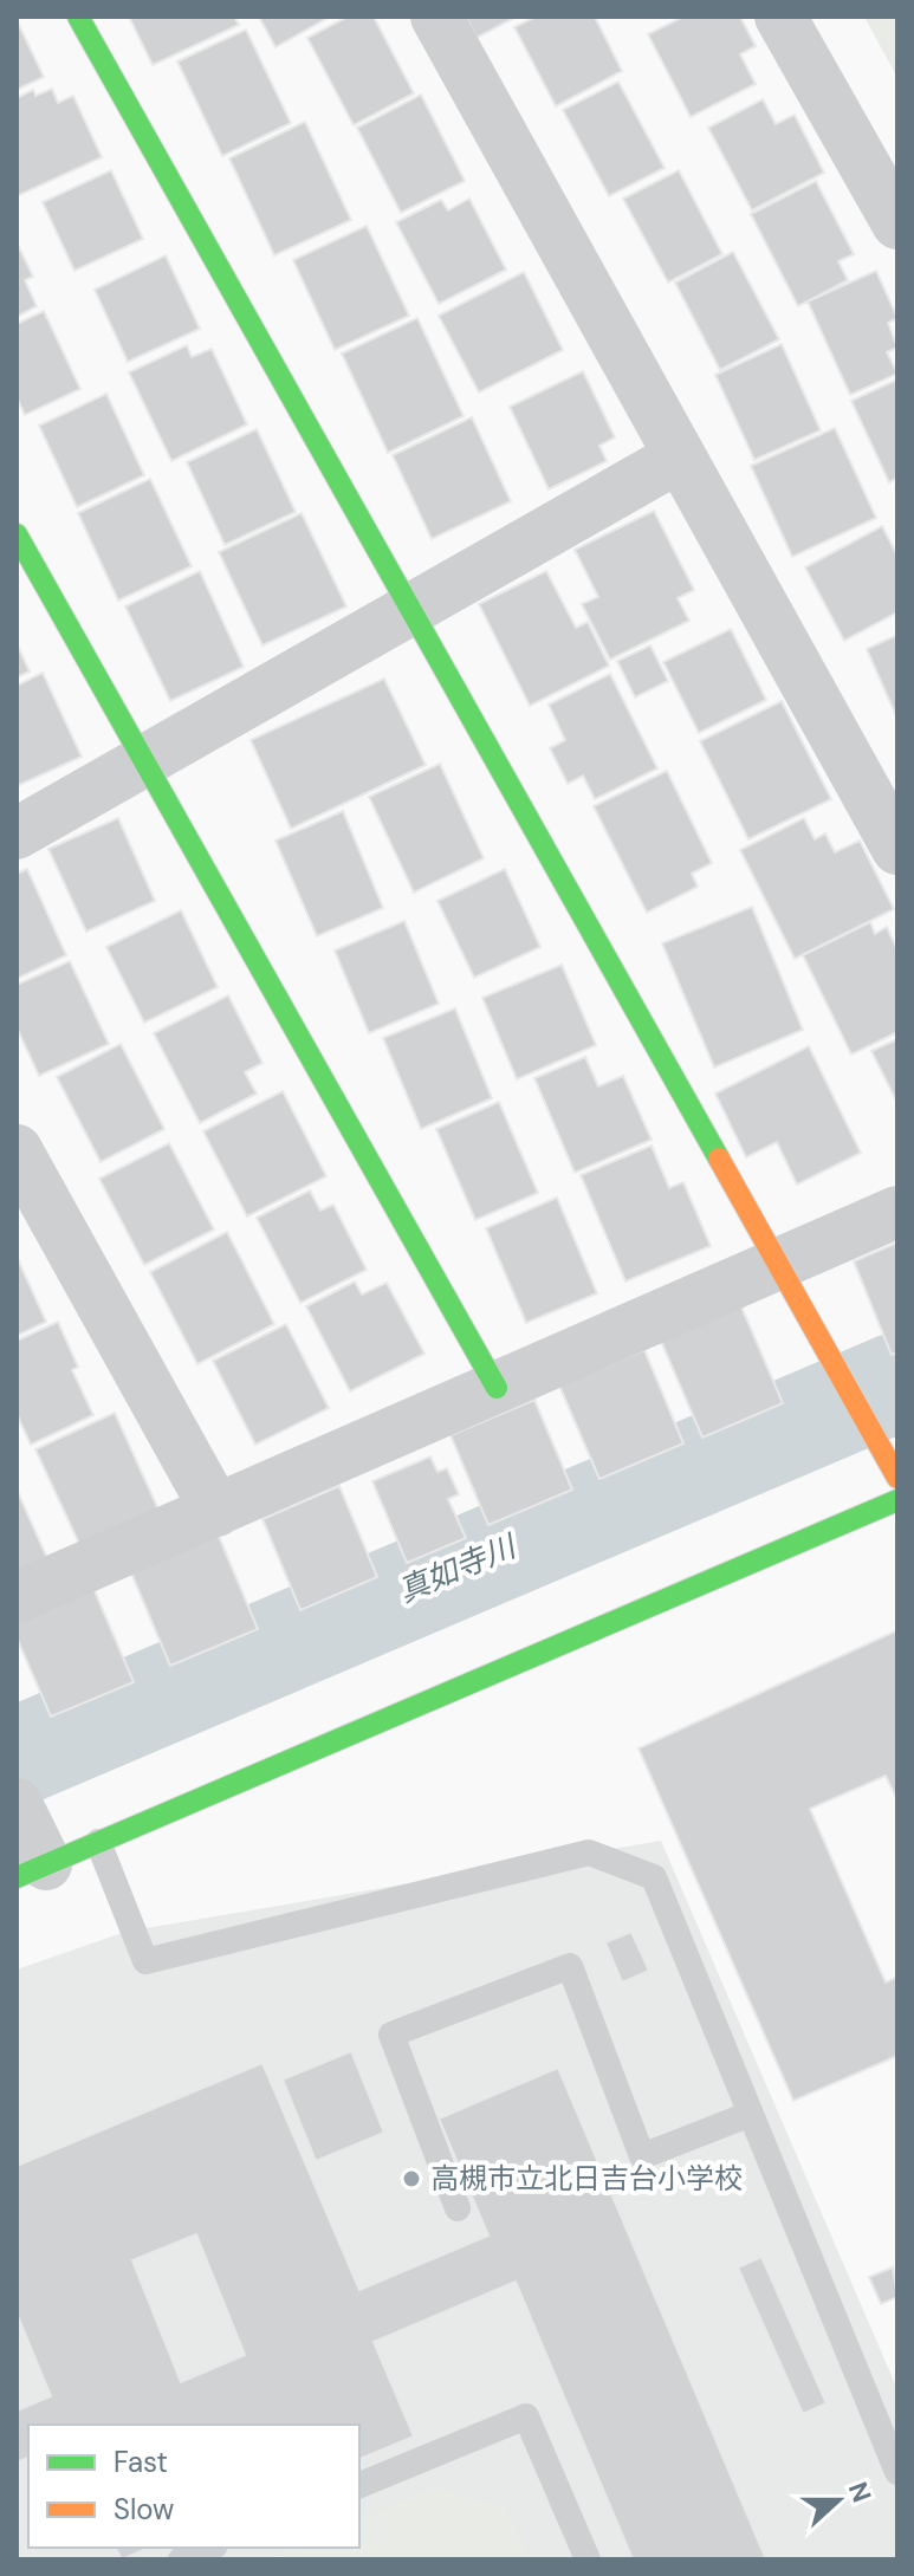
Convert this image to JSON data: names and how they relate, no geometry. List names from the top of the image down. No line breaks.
{"water":["真如寺川"],"places":["高槻市立北日吉台小学校"],"legend":["Fast","Slow"],"north":"right"}
